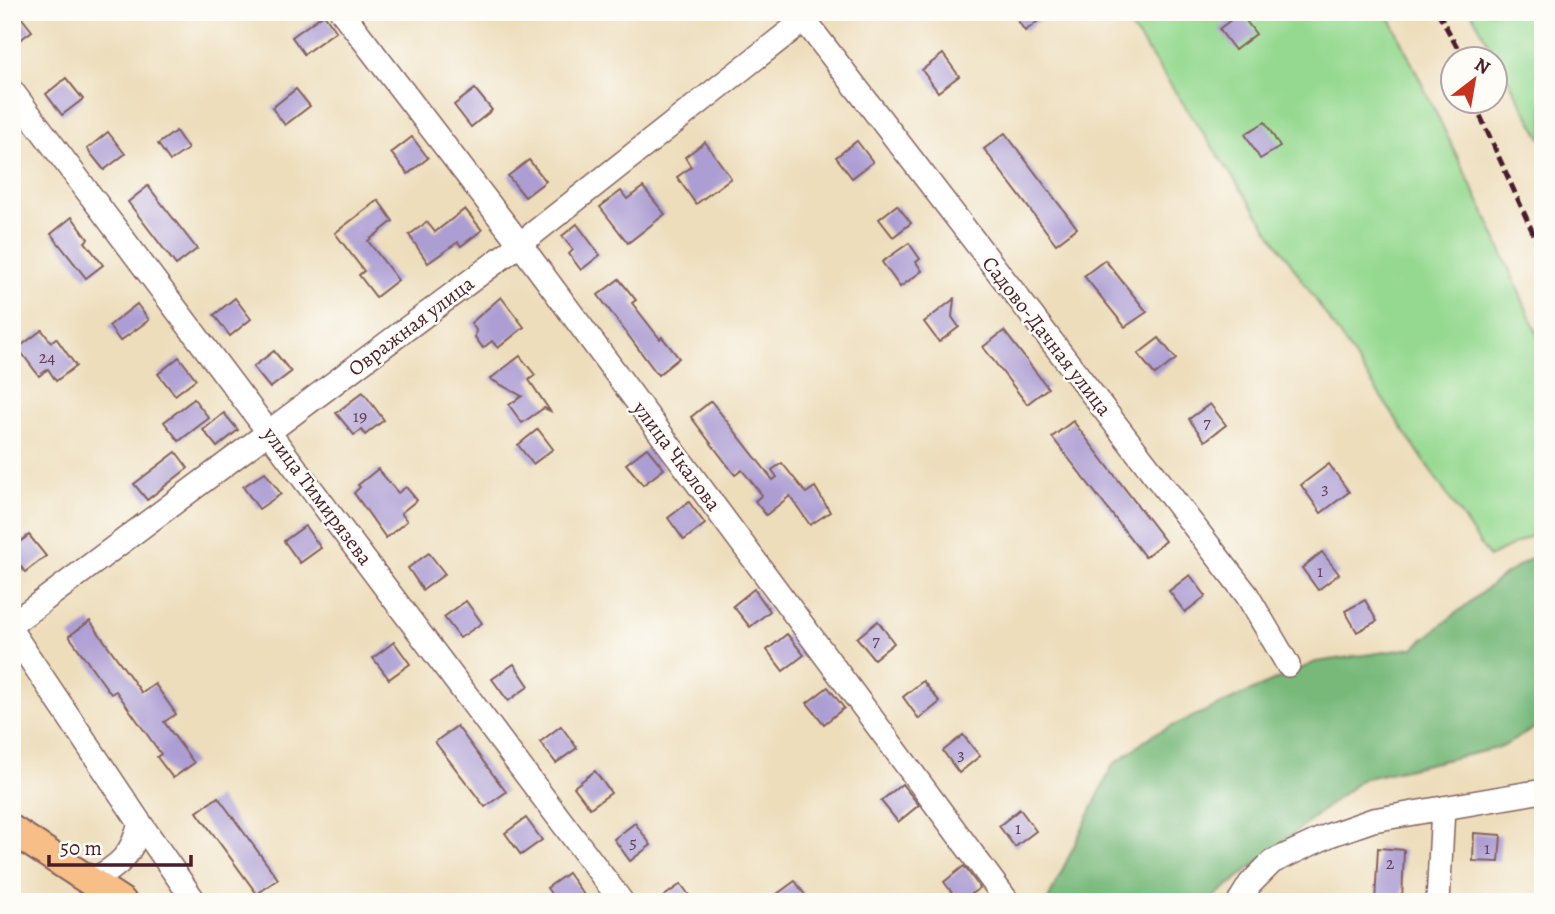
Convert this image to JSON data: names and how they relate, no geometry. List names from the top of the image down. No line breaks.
{"streets":{"street":["Овражная улица","Садово-Дачная улица","улица Чкалова","улица Тимирязева"]},"crossings":[["Овражная улица","Садово-Дачная улица"],["Овражная улица","улица Чкалова"],["Овражная улица","улица Тимирязева"]],"house_numbers":["24","19","7","3","1","7","3","1","5","1","2"],"scale_bar":"50 m","north":"top right"}
